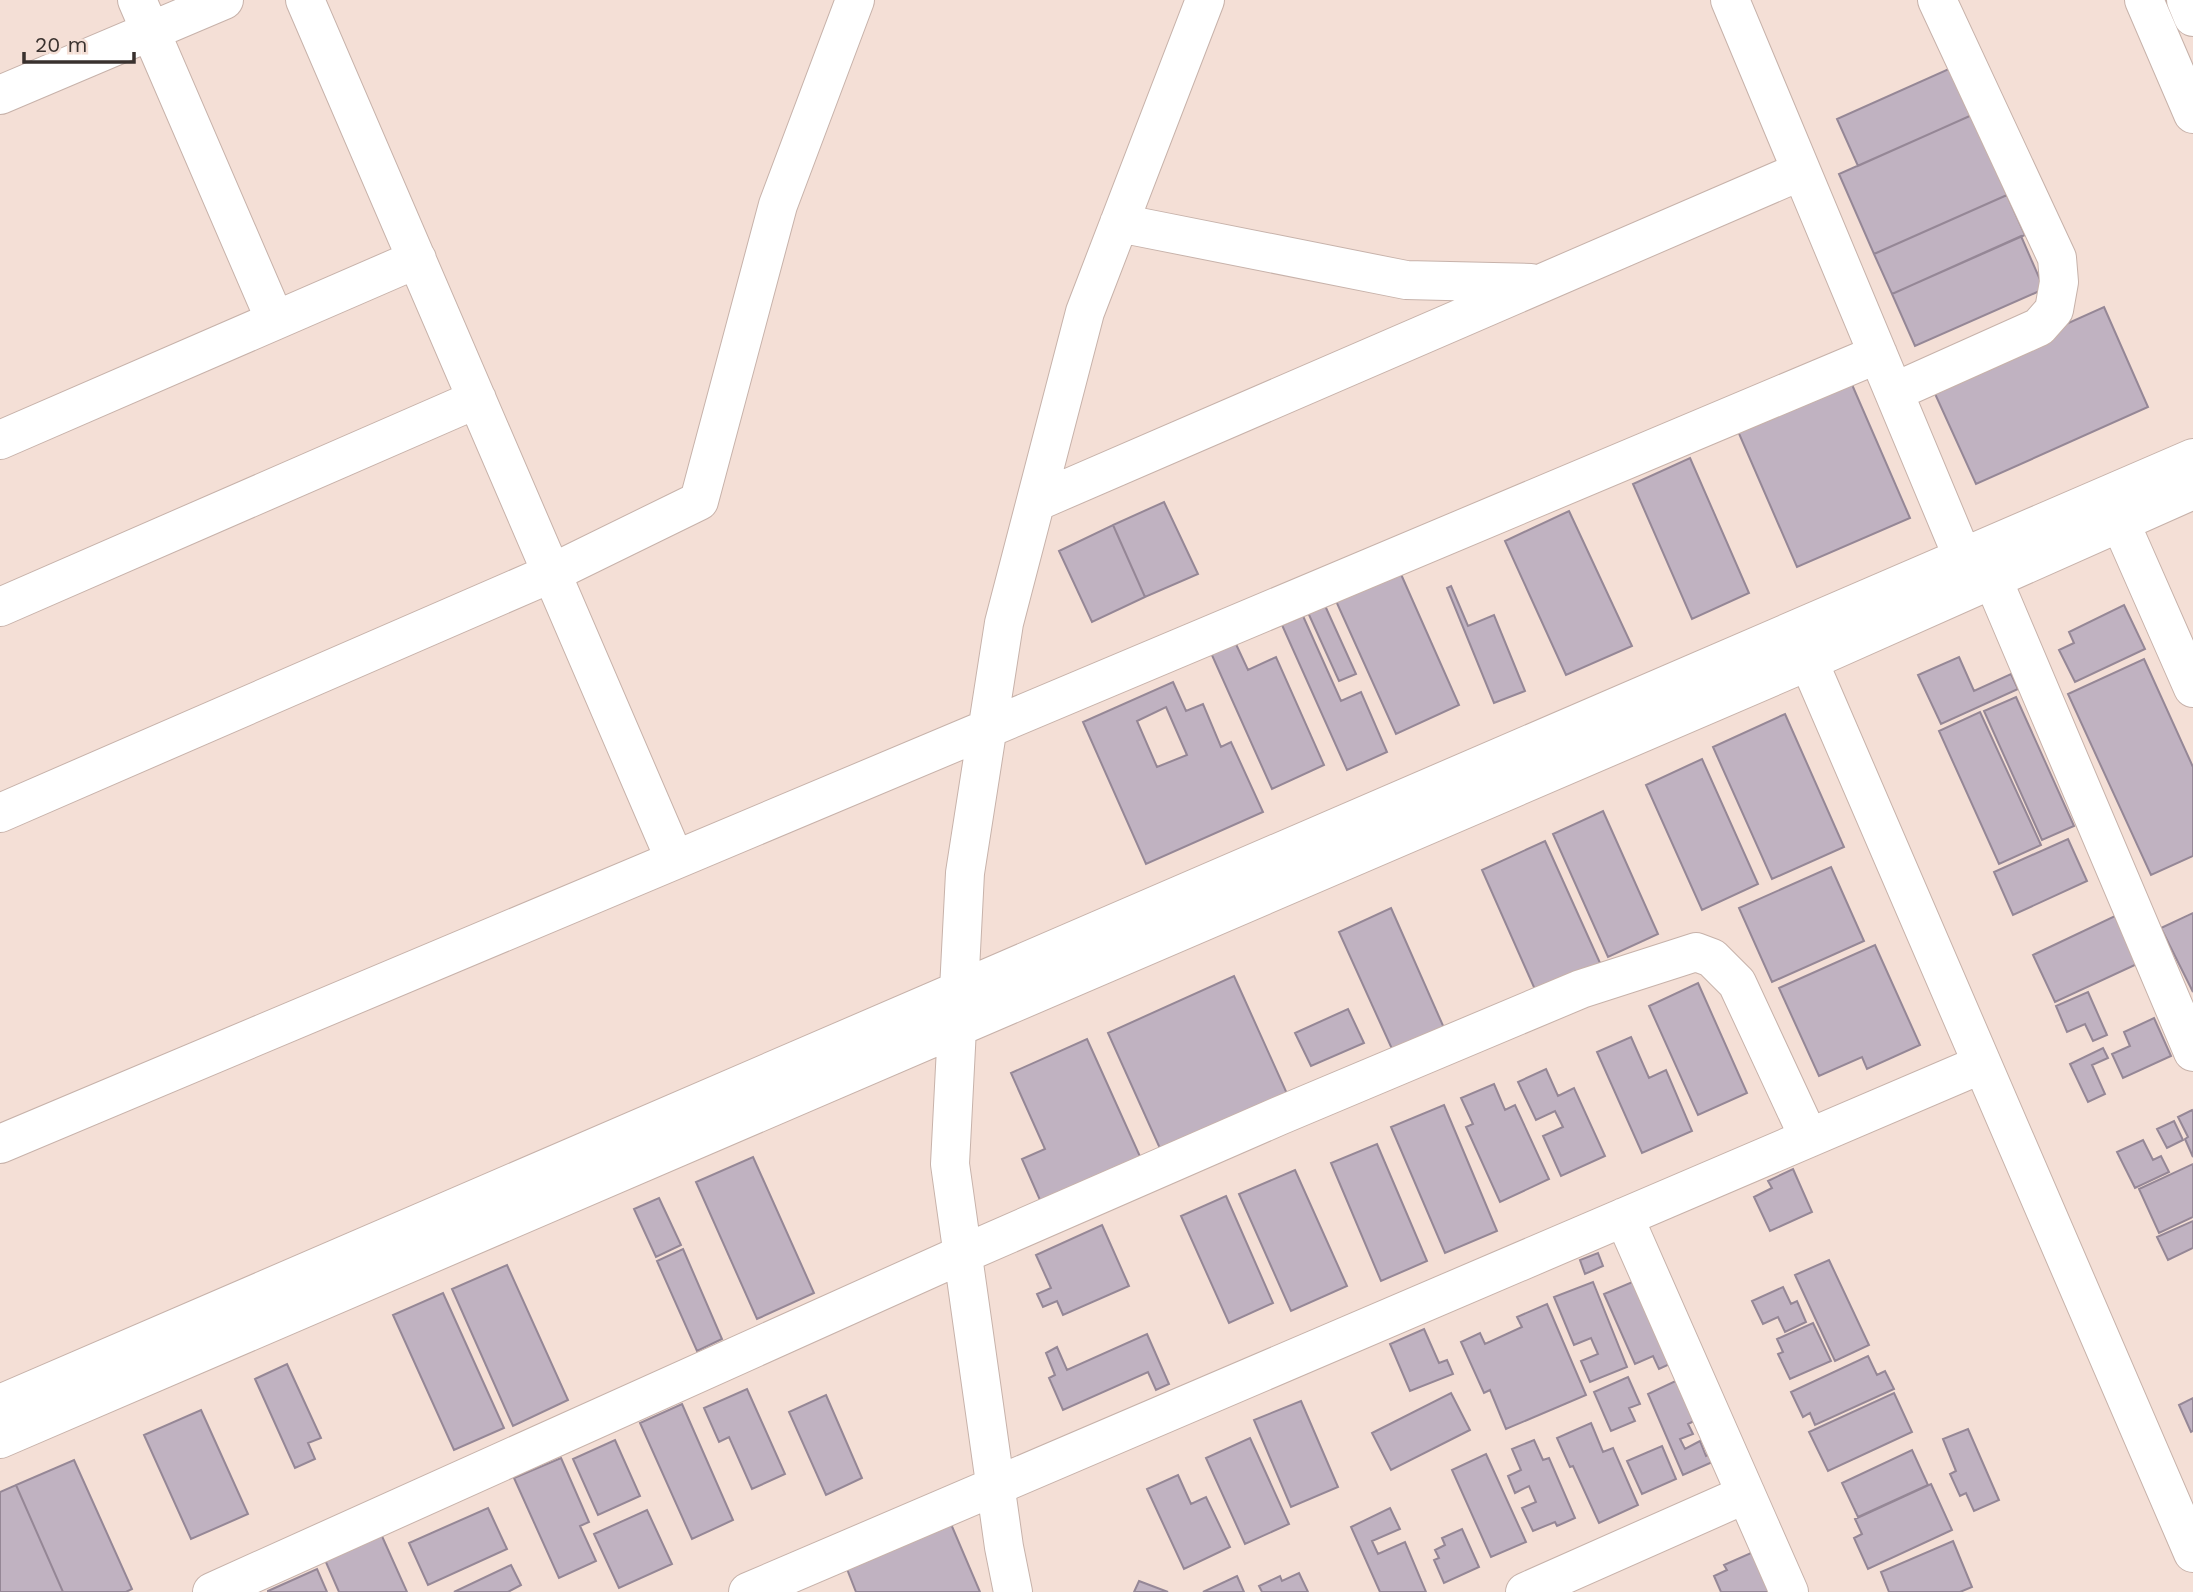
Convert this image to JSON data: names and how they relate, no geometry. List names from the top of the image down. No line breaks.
{"scale_bar":"20 m"}
